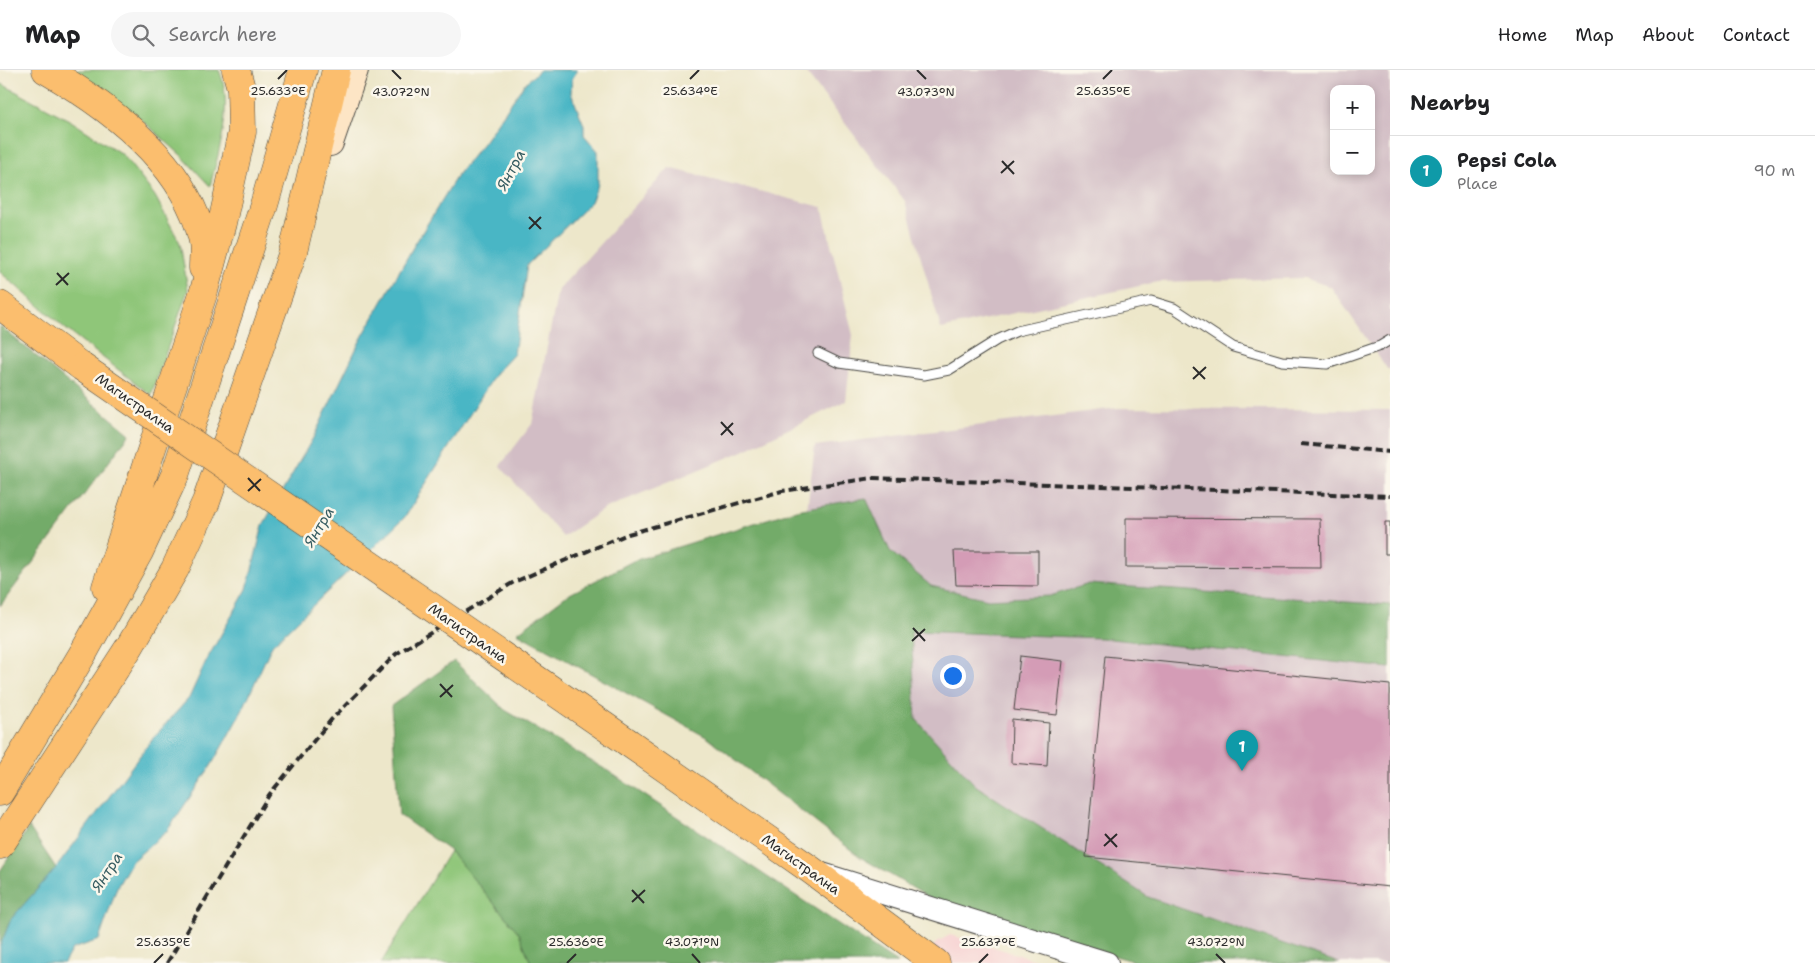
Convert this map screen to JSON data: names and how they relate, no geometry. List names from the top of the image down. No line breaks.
{"streets":{"main road":["Магистрална"]},"water":["Янтра"],"page":{"header":"Map","search":"Search here","nav":["Home","Map","About","Contact"],"heading":"Nearby","map_buttons":["+","−"],"list":[{"mark":"1","name":"Pepsi Cola","note":"Place","value":"90 m"}],"pins":"1"},"coordinates":["25.633°E","25.634°E","25.635°E","43.072°N","43.073°N","43.071°N","25.636°E","25.637°E"]}
